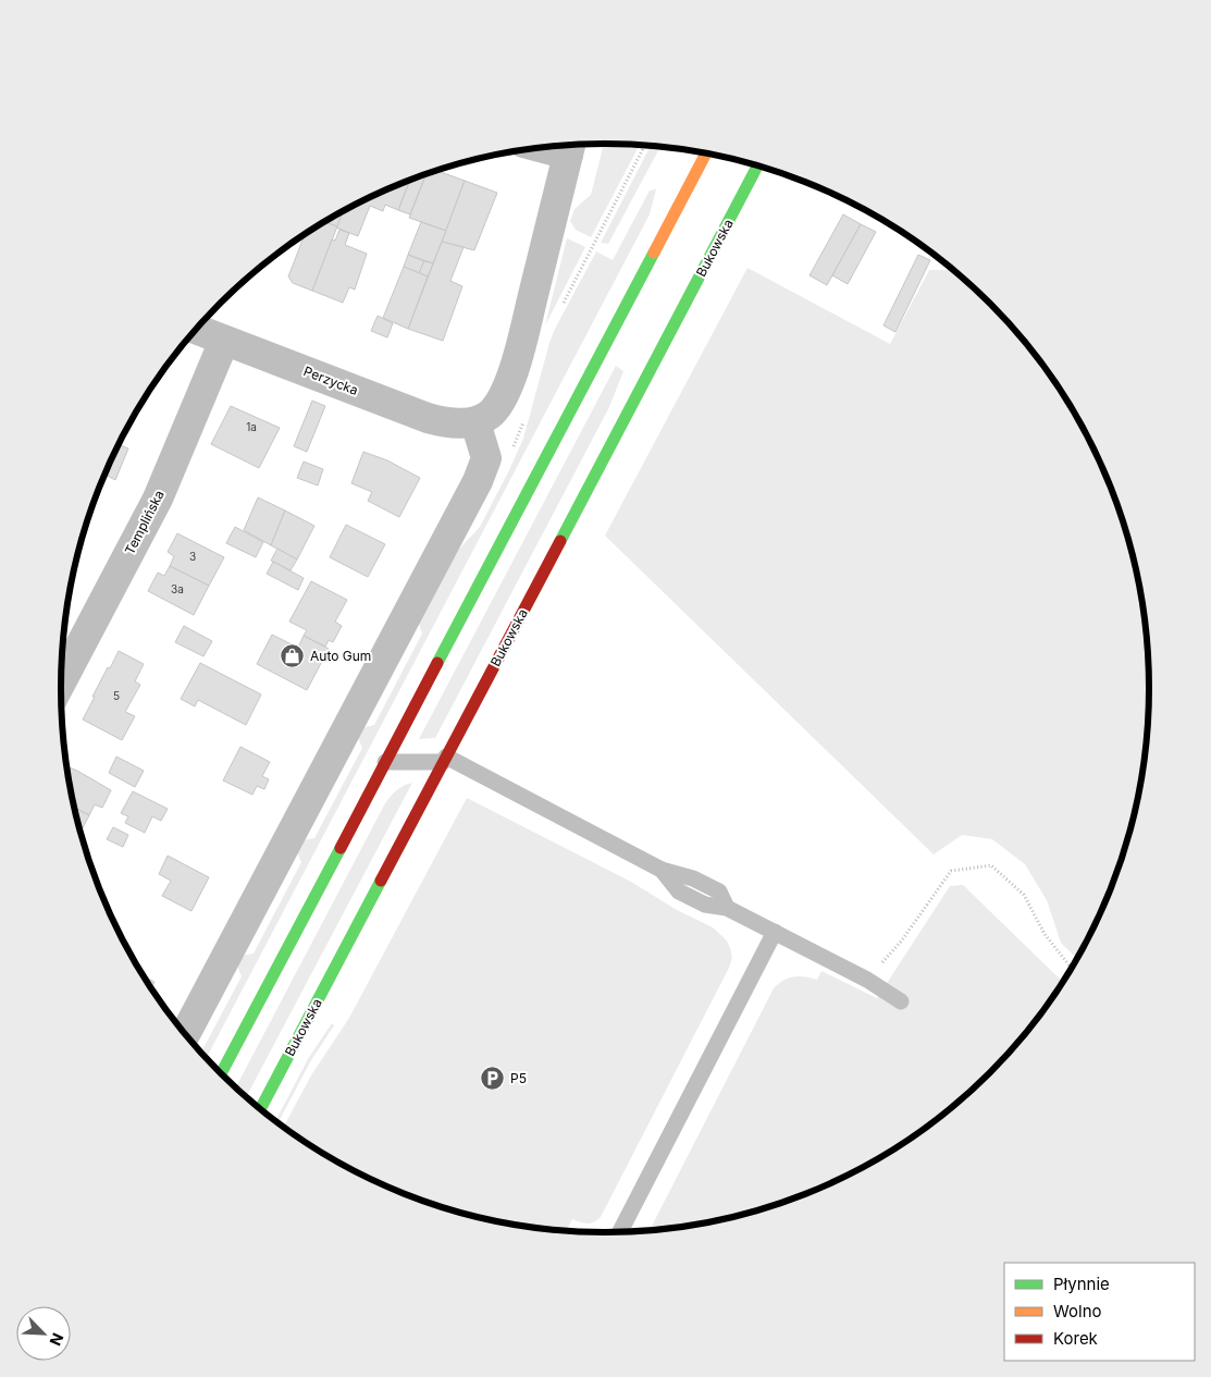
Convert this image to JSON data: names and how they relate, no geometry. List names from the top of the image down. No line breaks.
{"streets":{"main road":["Bukowska"],"street":["Perzycka","Templińska"]},"crossings":[["Perzycka","Templińska"]],"places":{"shop":["Auto Gum"],"parking":["P5"]},"house_numbers":["1a","3","3a","5"],"legend":["Płynnie","Wolno","Korek"],"north":"bottom right"}
